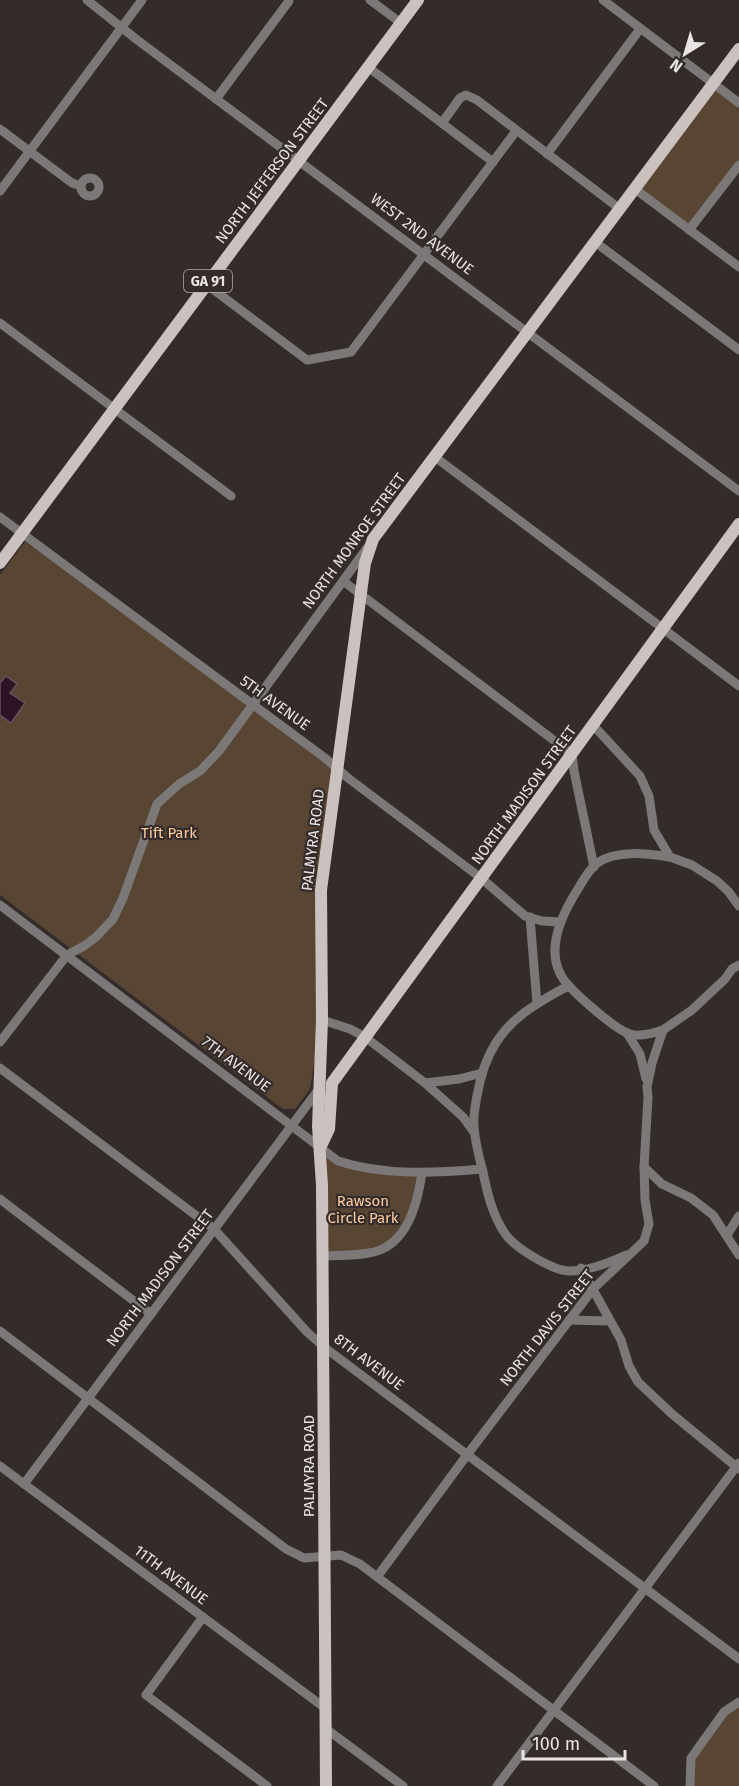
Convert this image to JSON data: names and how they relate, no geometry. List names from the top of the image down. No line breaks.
{"streets":{"main road":["NORTH JEFFERSON STREET","GA 91","NORTH MONROE STREET","NORTH MADISON STREET","PALMYRA ROAD"],"street":["WEST 2ND AVENUE","5TH AVENUE","7TH AVENUE","NORTH DAVIS STREET","8TH AVENUE","11TH AVENUE"]},"crossings":[["NORTH JEFFERSON STREET","WEST 2ND AVENUE"],["NORTH JEFFERSON STREET","5TH AVENUE"],["WEST 2ND AVENUE","NORTH MONROE STREET"],["NORTH MONROE STREET","5TH AVENUE"],["NORTH MONROE STREET","PALMYRA ROAD"],["NORTH MONROE STREET","7TH AVENUE"],["5TH AVENUE","NORTH MADISON STREET"],["5TH AVENUE","PALMYRA ROAD"],["NORTH MADISON STREET","PALMYRA ROAD"],["NORTH MADISON STREET","7TH AVENUE"],["NORTH MADISON STREET","8TH AVENUE"],["NORTH MADISON STREET","11TH AVENUE"],["PALMYRA ROAD","7TH AVENUE"],["PALMYRA ROAD","8TH AVENUE"],["PALMYRA ROAD","11TH AVENUE"],["NORTH DAVIS STREET","8TH AVENUE"]],"parks":["Tift Park","Rawson Circle Park"],"scale_bar":"100 m","north":"bottom left"}
